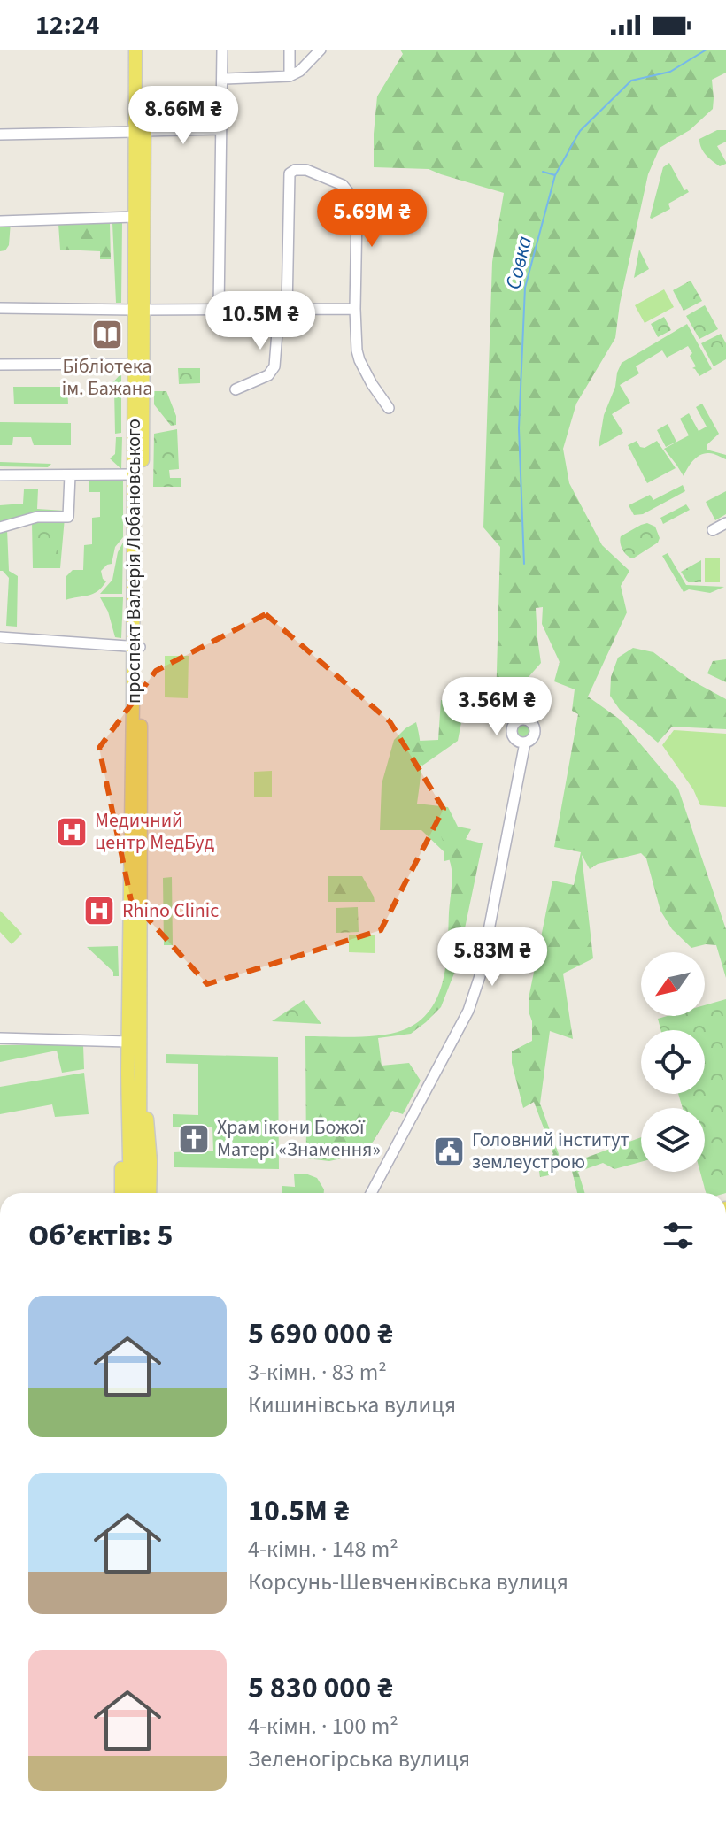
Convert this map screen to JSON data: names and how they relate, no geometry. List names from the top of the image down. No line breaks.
{"streets":{"main road":["проспект Валерія Лобановського"]},"water":["Совка"],"places":{"library":["Бібліотека ім. Бажана"],"hospital":["Медичний центр МедБуд","Rhino Clinic"],"church":["Храм ікони Божої Матері «Знамення»"],"public building":["Головний інститут землеустрою"]},"north":"bottom left","page":{"status":"12:24","price":["8.66M ₴","5.69M ₴","10.5M ₴","3.56M ₴","5.83M ₴"],"heading":"Об’єктів: 5","list":[{"name":"5 690 000 ₴","note":"3-кімн. · 83 m² · Кишинівська вулиця"},{"name":"10.5M ₴","note":"4-кімн. · 148 m² · Корсунь-Шевченківська вулиця"},{"name":"5 830 000 ₴","note":"4-кімн. · 100 m² · Зеленогірська вулиця"}]}}
